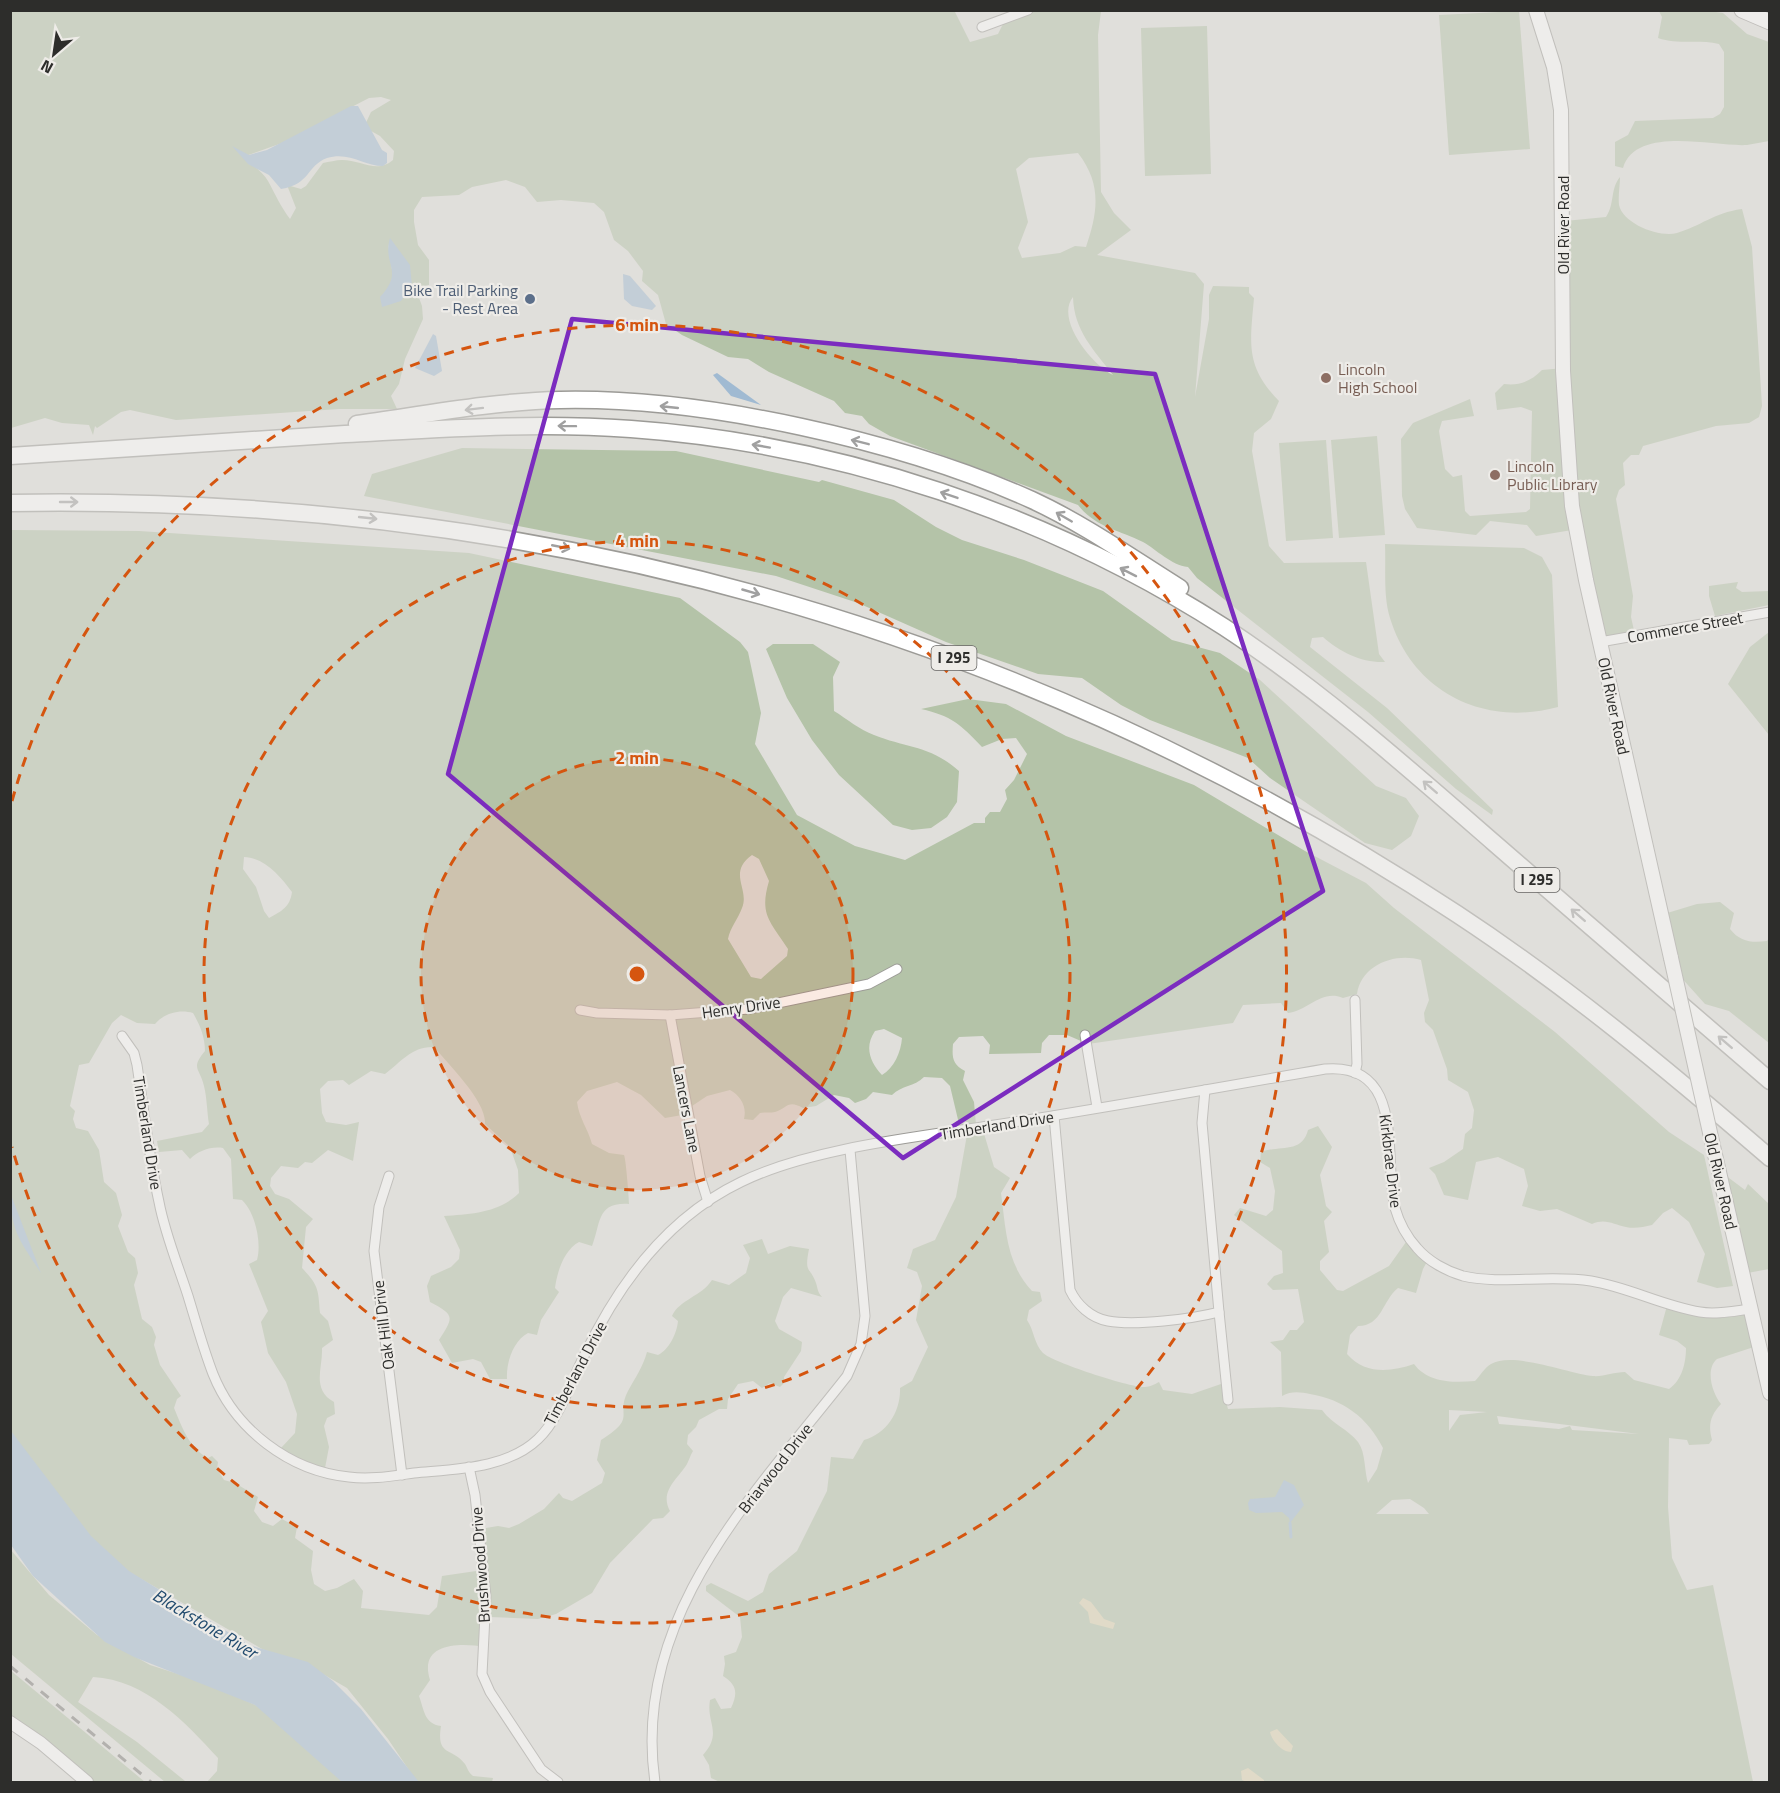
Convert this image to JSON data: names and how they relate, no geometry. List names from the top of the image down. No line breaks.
{"streets":{"highway":["I 295"],"main road":["Old River Road"],"street":["Commerce Street","Henry Drive","Lancers Lane","Timberland Drive","Kirkbrae Drive","Oak Hill Drive","Briarwood Drive","Brushwood Drive"]},"crossings":[["Old River Road","Commerce Street"],["Old River Road","Kirkbrae Drive"],["Henry Drive","Lancers Lane"],["Lancers Lane","Timberland Drive"],["Timberland Drive","Oak Hill Drive"],["Timberland Drive","Briarwood Drive"],["Timberland Drive","Brushwood Drive"]],"water":["Blackstone River"],"places":["Bike Trail Parking - Rest Area","Lincoln High School","Lincoln Public Library"],"north":"bottom left","rings":["6 min","4 min","2 min"]}
